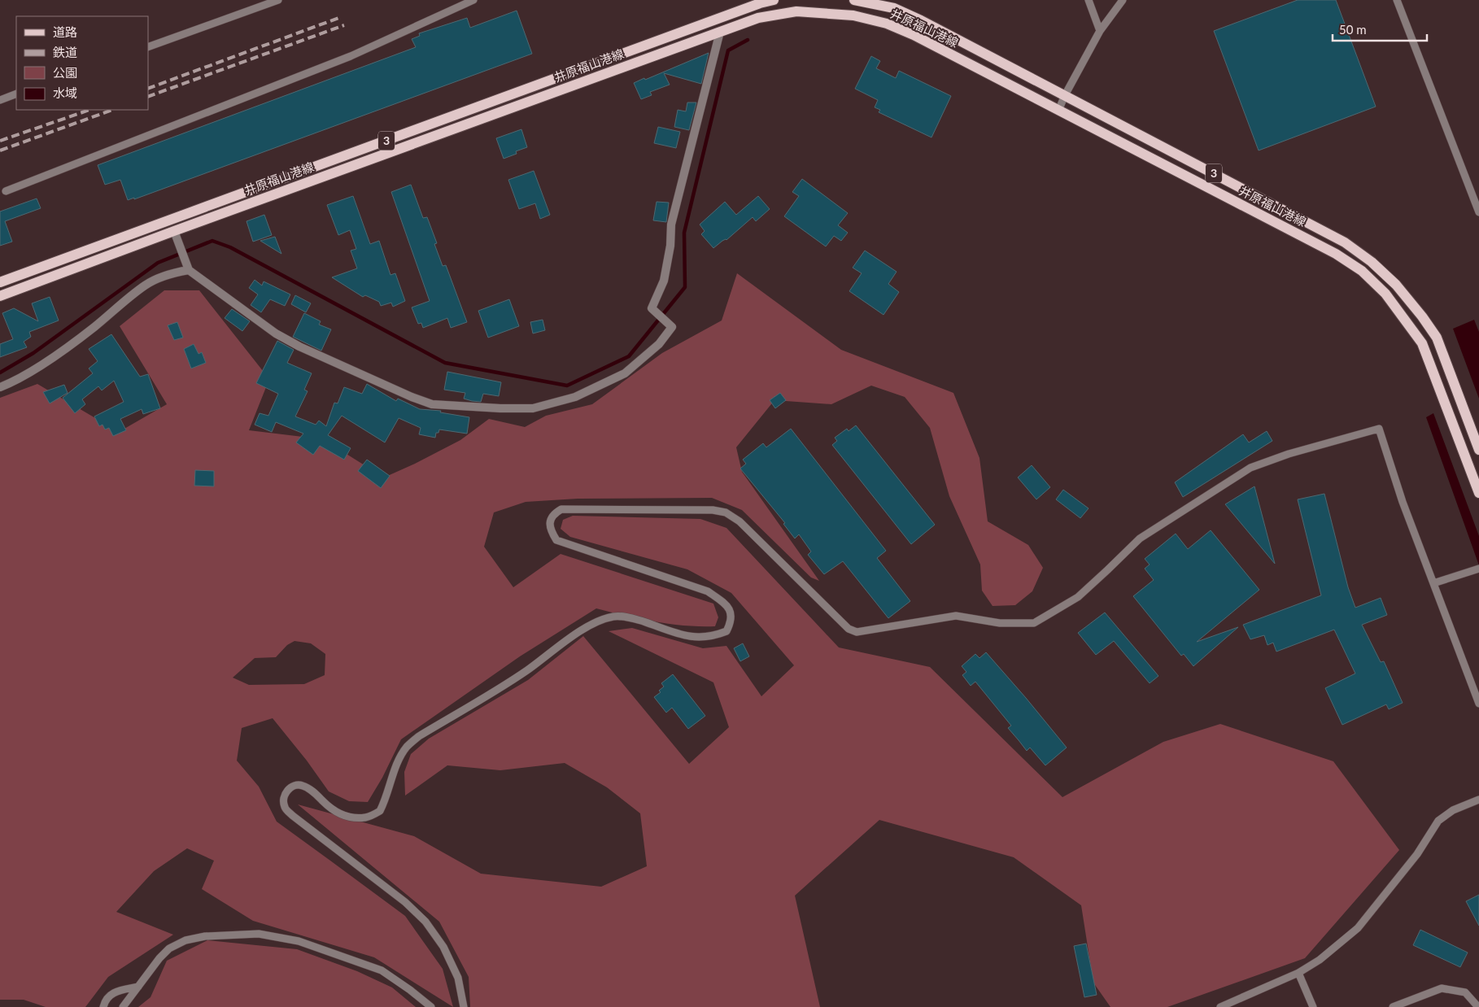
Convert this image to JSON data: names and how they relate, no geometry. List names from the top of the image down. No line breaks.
{"streets":{"main road":["井原福山港線","3"]},"legend":["道路","鉄道","公園","水域"],"scale_bar":"50 m"}
